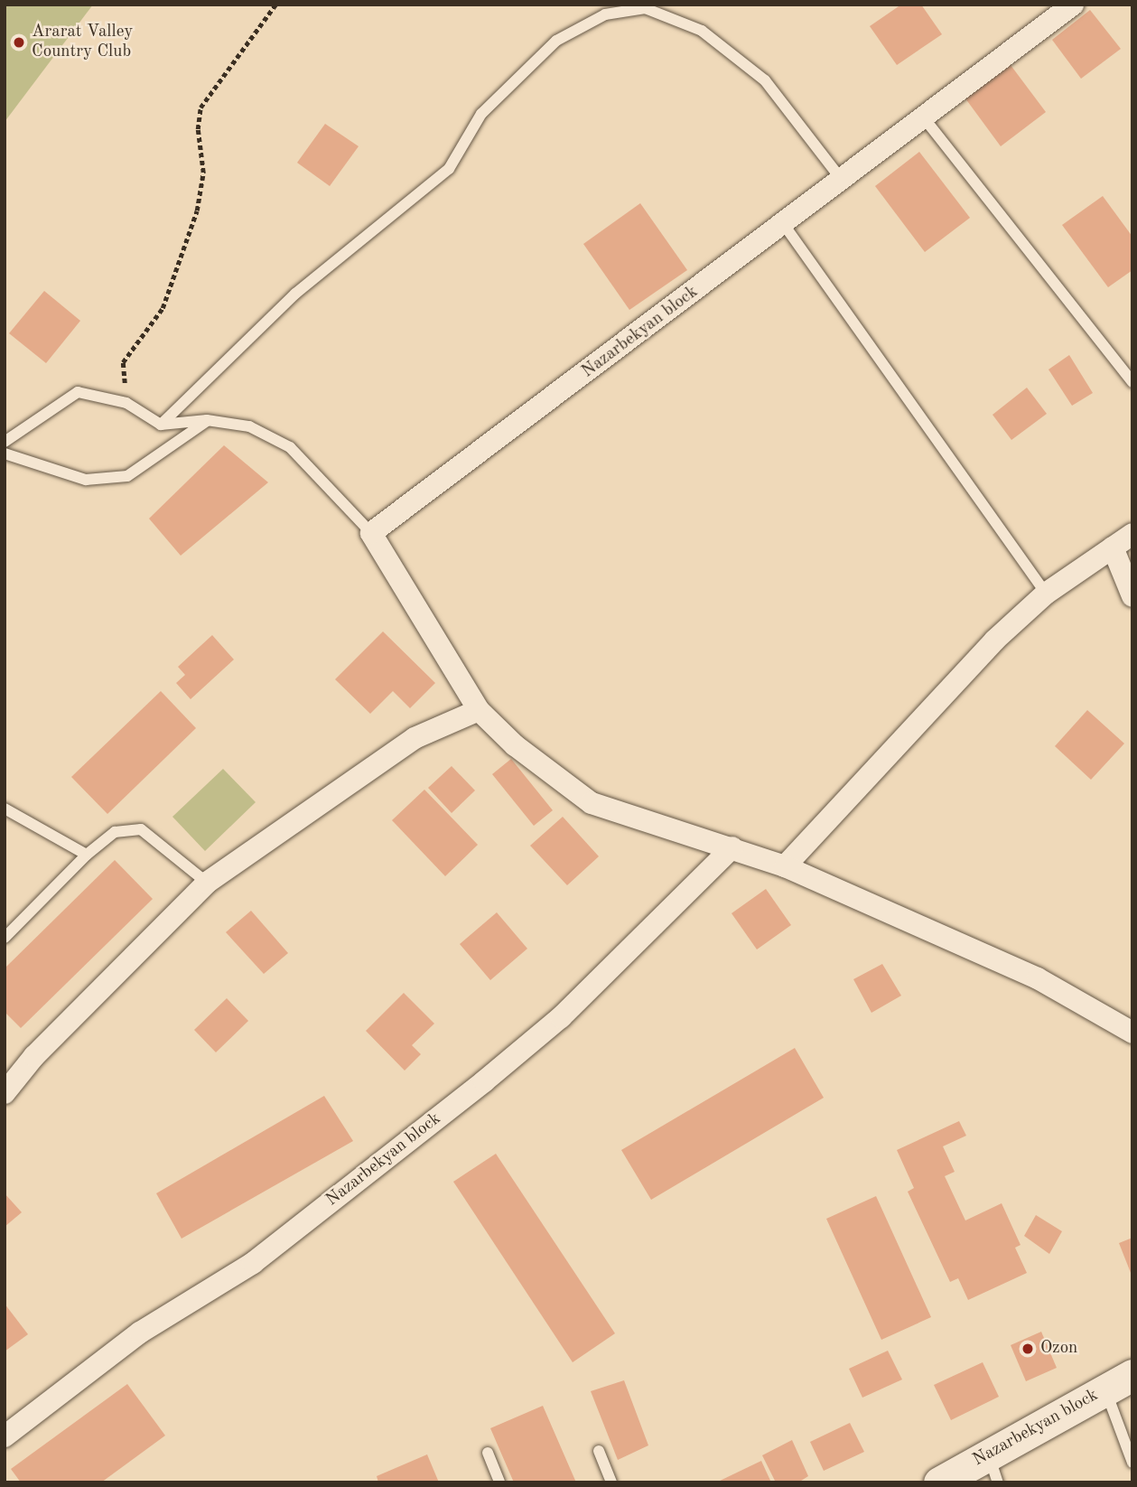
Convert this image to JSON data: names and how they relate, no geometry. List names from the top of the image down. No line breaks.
{"streets":{"street":["Nazarbekyan block"]},"places":["Ararat Valley Country Club","Ozon"]}
